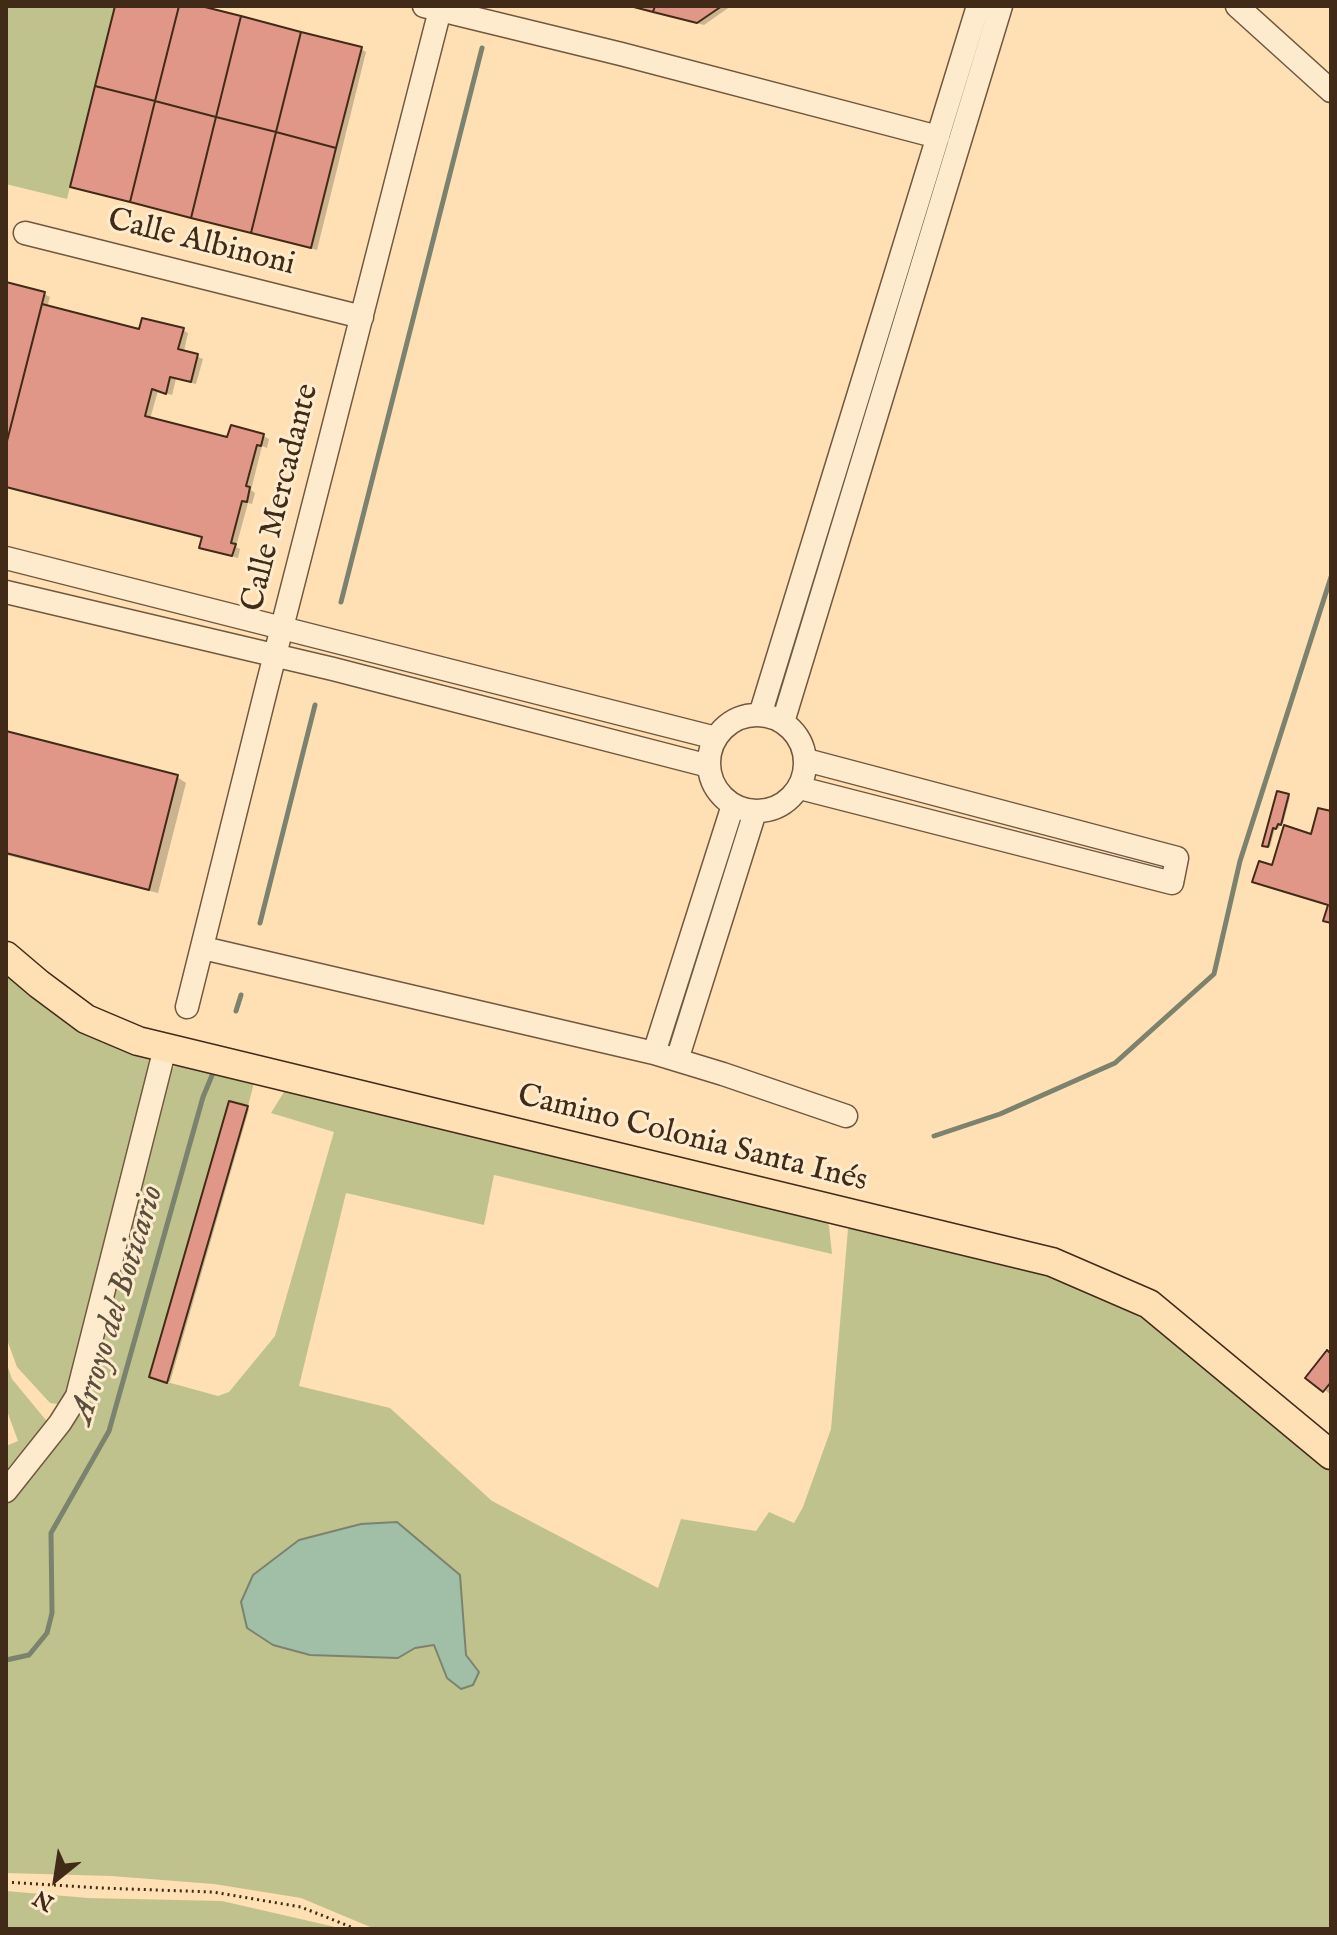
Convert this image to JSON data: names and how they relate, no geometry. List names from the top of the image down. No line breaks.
{"streets":{"main road":["Camino Colonia Santa Inés"],"street":["Calle Albinoni","Calle Mercadante"]},"crossings":[["Calle Albinoni","Calle Mercadante"]],"water":["Arroyo del Boticario"],"north":"bottom left"}
